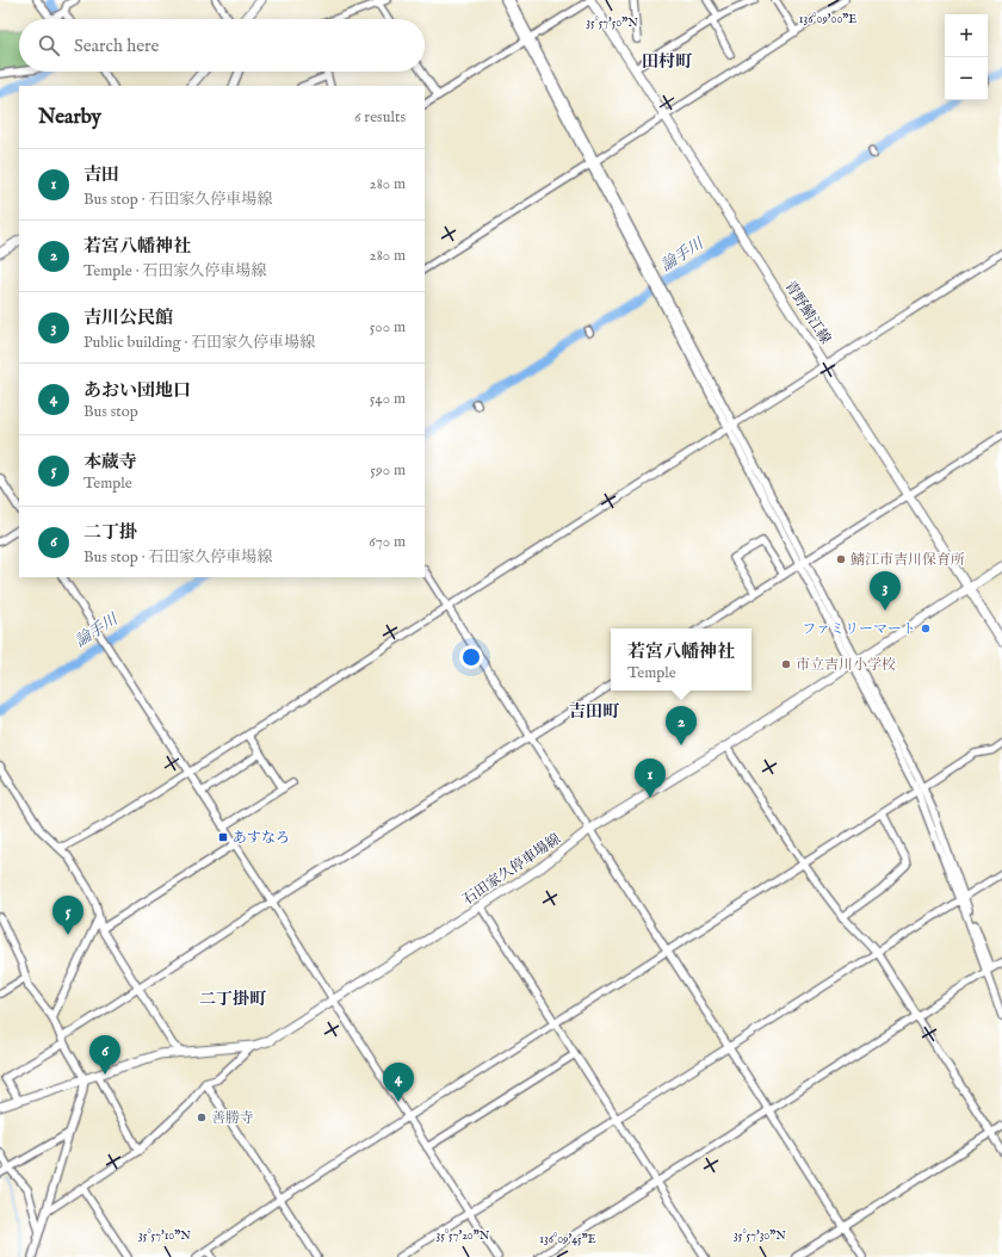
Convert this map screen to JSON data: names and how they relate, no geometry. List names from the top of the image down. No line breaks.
{"streets":{"main road":["青野鯖江線","石田家久停車場線"]},"crossings":[["青野鯖江線","石田家久停車場線"]],"districts":["田村町","吉田町","二丁掛町"],"water":["論手川"],"places":{"other":["鯖江市吉川保育所","ファミリーマート","市立吉川小学校","善勝寺"],"transit":["あすなろ"]},"page":{"map_buttons":["+","−"],"search":"Search here","heading":["Nearby","6 results"],"list":[{"mark":"1","name":"吉田","note":"Bus stop · 石田家久停車場線","value":"280 m"},{"mark":"2","name":"若宮八幡神社","note":"Temple · 石田家久停車場線","value":"280 m"},{"mark":"3","name":"吉川公民館","note":"Public building · 石田家久停車場線","value":"500 m"},{"mark":"4","name":"あおい団地口","note":"Bus stop","value":"540 m"},{"mark":"5","name":"本蔵寺","note":"Temple","value":"590 m"},{"mark":"6","name":"二丁掛","note":"Bus stop · 石田家久停車場線","value":"670 m"}],"pins":["3","2","1","5","6","4"],"popup":["若宮八幡神社","Temple"]},"coordinates":["136°09'00\"E","35°57'50\"N","35°57'10\"N","35°57'20\"N","35°57'30\"N","136°09'45\"E"]}
